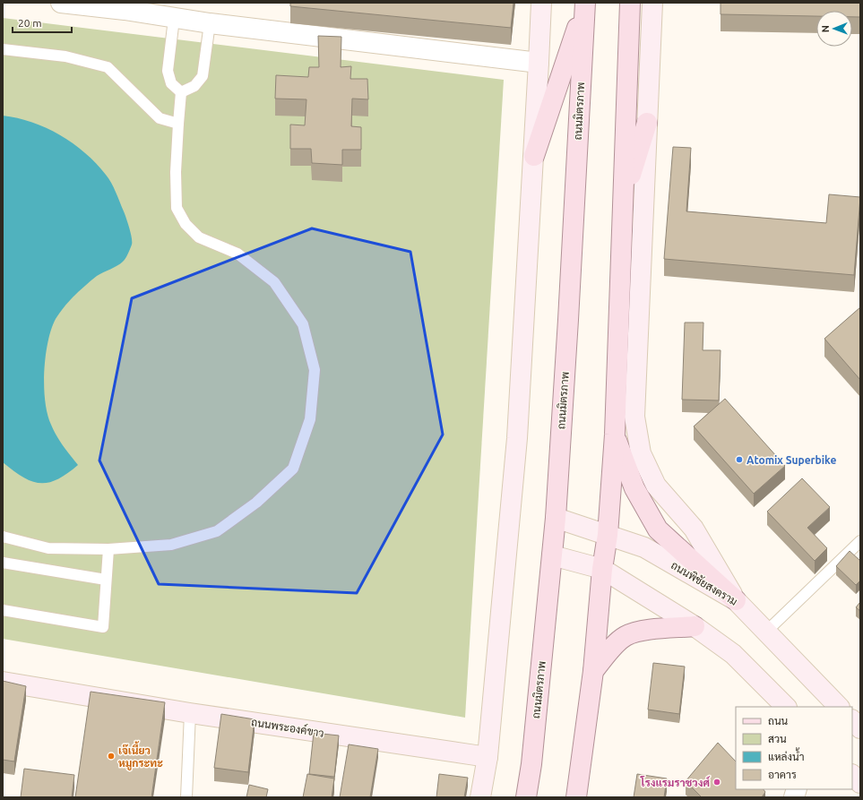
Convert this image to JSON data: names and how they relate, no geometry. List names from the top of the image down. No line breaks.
{"streets":{"main road":["ถนนมิตรภาพ","ถนนพิชัยสงคราม","ถนนพระองค์ขาว"]},"crossings":[["ถนนมิตรภาพ","ถนนพิชัยสงคราม"]],"places":["Atomix Superbike","เจ๊เนี้ยว หมูกระทะ","โรงแรมราชวงศ์"],"legend":["ถนน","สวน","แหล่งน้ำ","อาคาร"],"scale_bar":"20 m","north":"left"}
